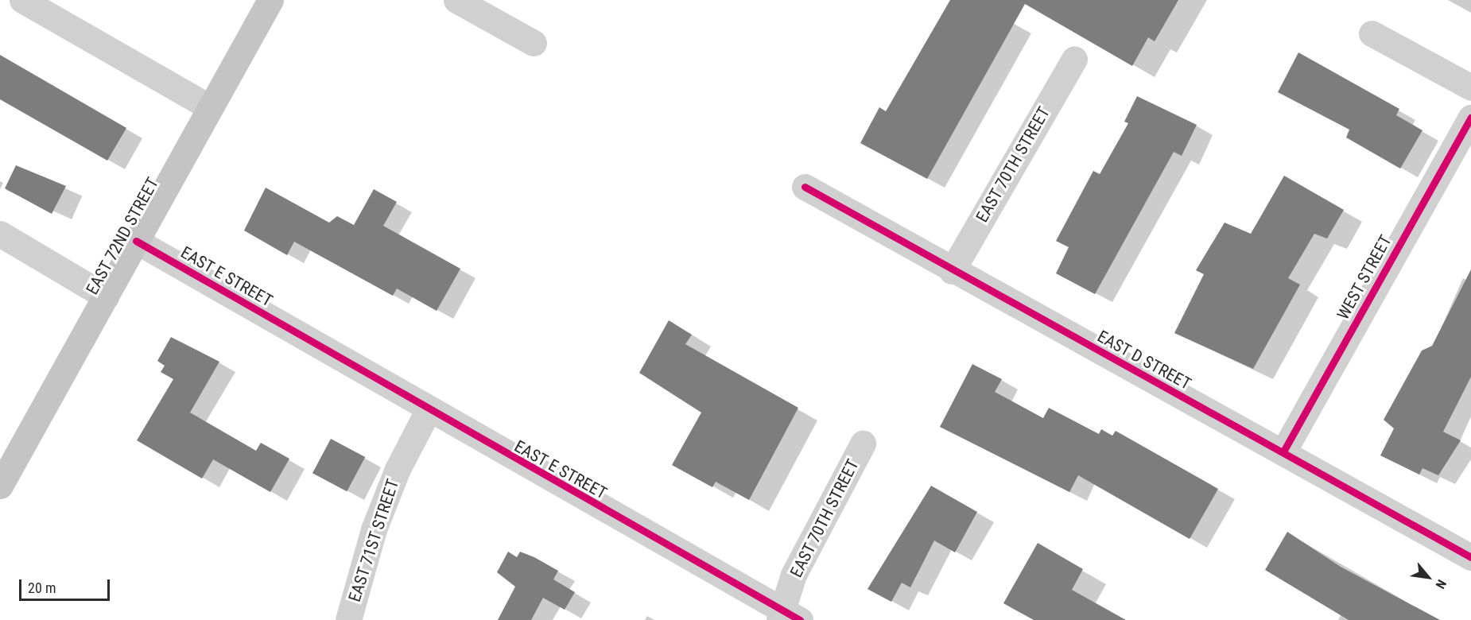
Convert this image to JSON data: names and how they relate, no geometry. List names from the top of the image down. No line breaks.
{"streets":{"main road":["EAST 72ND STREET"],"street":["EAST 70TH STREET","EAST E STREET","WEST STREET","EAST D STREET","EAST 71ST STREET"]},"crossings":[["EAST 70TH STREET","EAST E STREET"],["EAST 70TH STREET","EAST D STREET"],["EAST 72ND STREET","EAST E STREET"],["EAST E STREET","EAST 71ST STREET"],["WEST STREET","EAST D STREET"]],"scale_bar":"20 m","north":"bottom right"}
